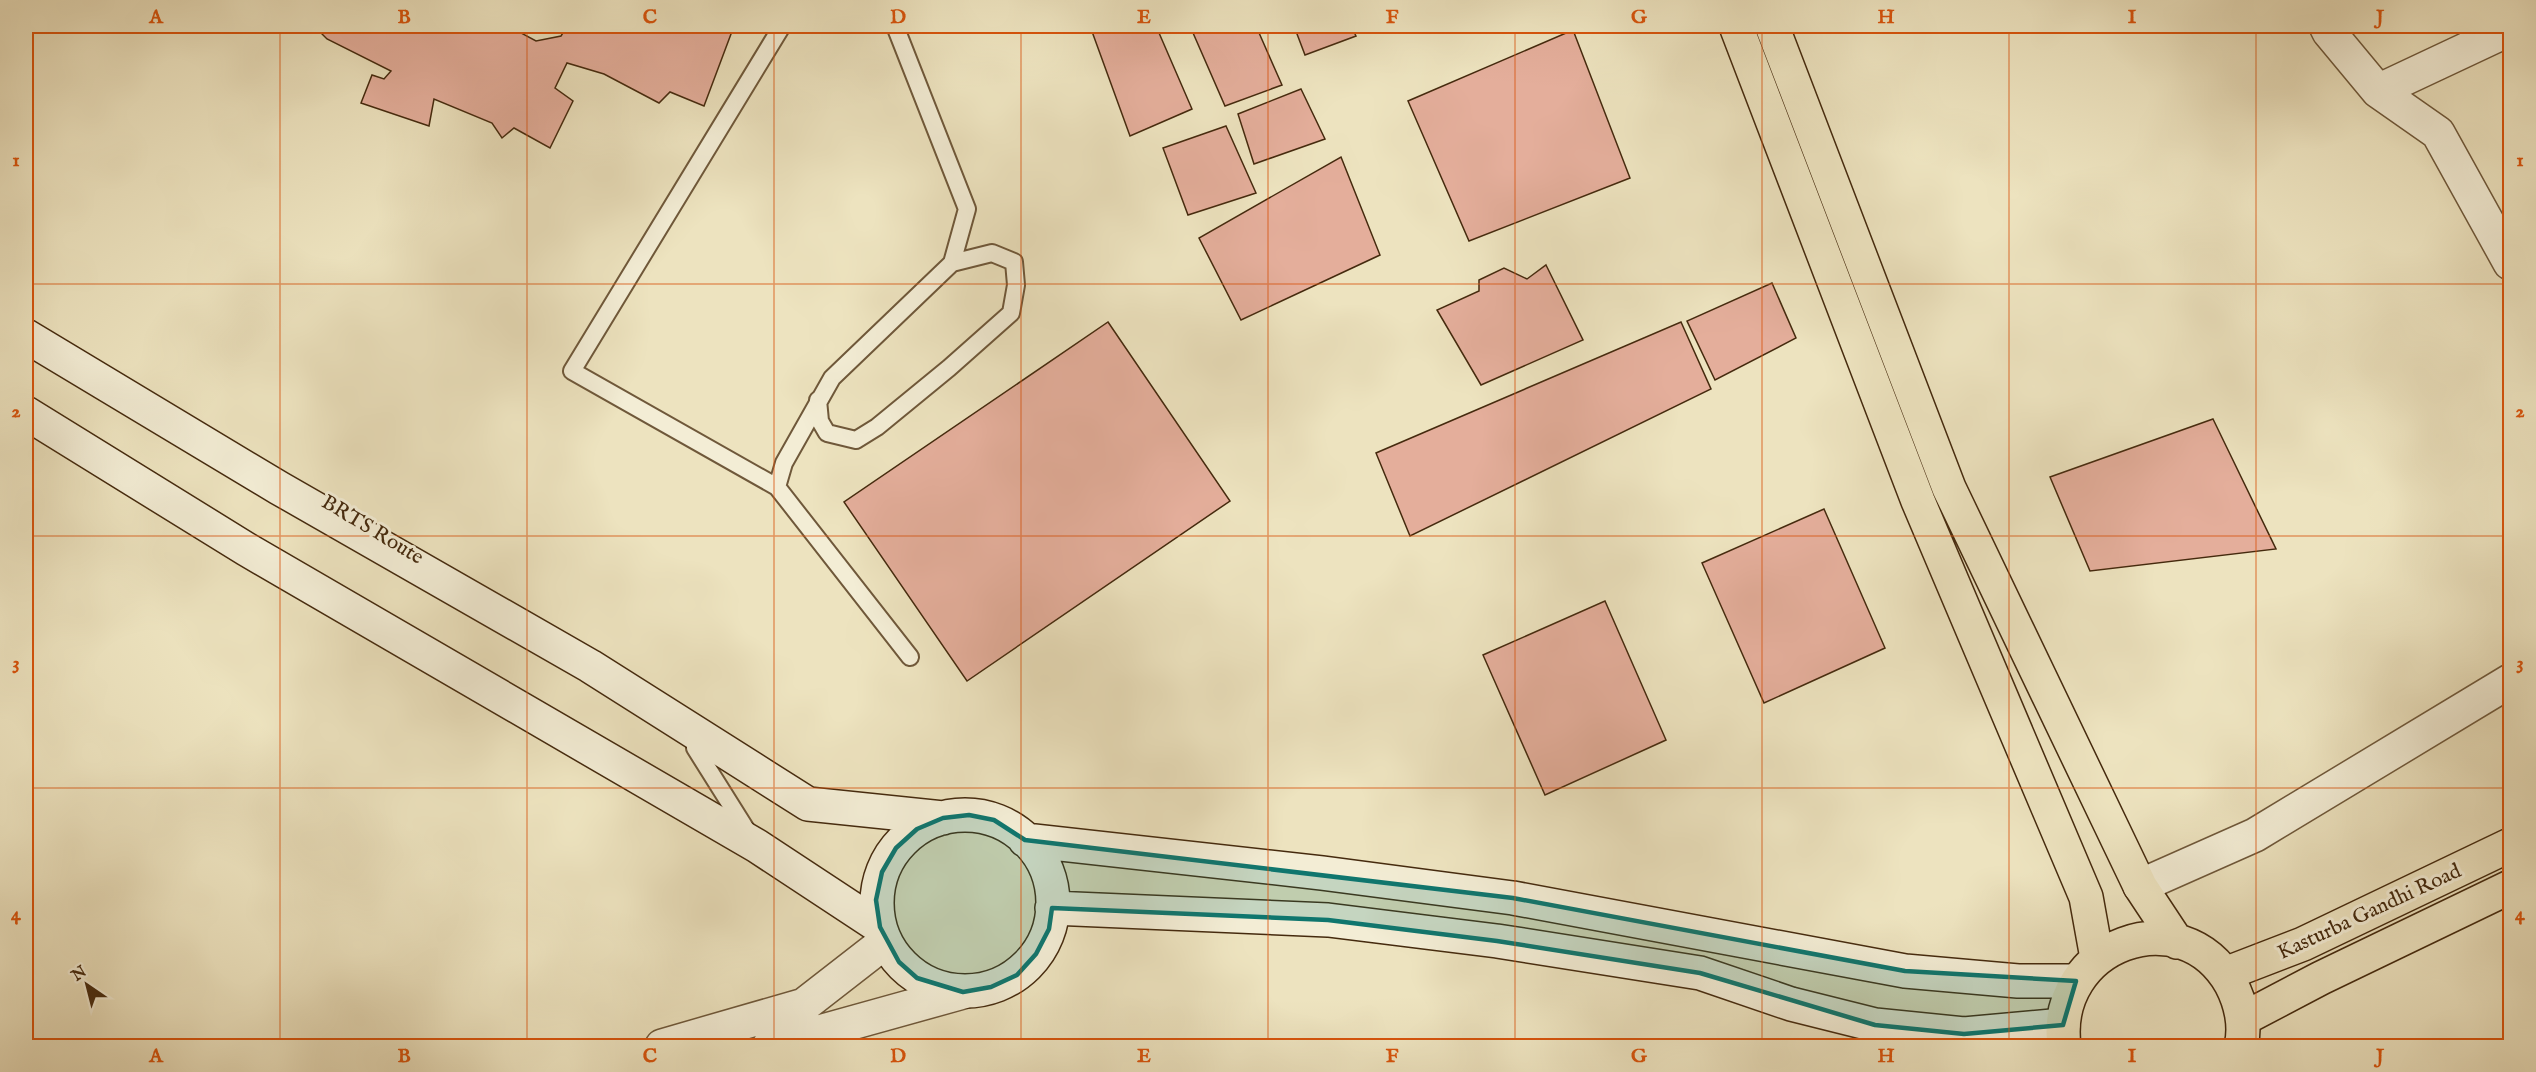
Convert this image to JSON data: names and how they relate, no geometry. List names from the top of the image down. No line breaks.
{"streets":{"main road":["Kasturba Gandhi Road"],"lane":["BRTS Route"]},"north":"top left","grid":{"columns":["A","B","C","D","E","F","G","H","I","J"],"rows":["1","2","3","4"]}}
